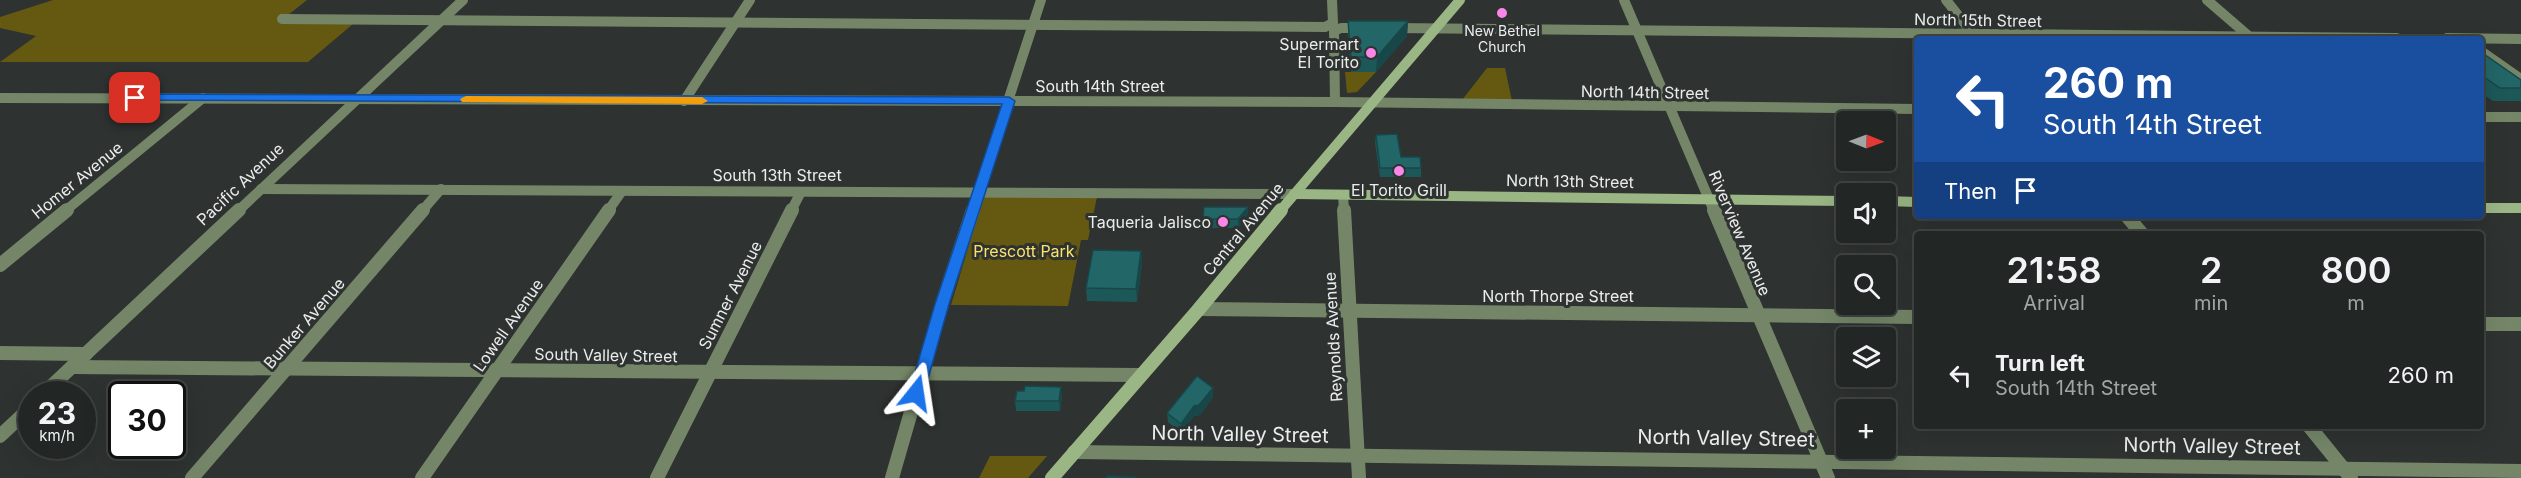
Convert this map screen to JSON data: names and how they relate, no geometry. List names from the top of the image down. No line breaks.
{"streets":{"main road":["North 13th Street","Central Avenue"],"street":["North 15th Street","South 14th Street","North 14th Street","South 13th Street","Homer Avenue","Pacific Avenue","Riverview Avenue","Sumner Avenue","North Thorpe Street","Bunker Avenue","Lowell Avenue","Reynolds Avenue","South Valley Street","North Valley Street"]},"crossings":[["North 15th Street","Pacific Avenue"],["North 15th Street","Central Avenue"],["North 15th Street","Riverview Avenue"],["South 14th Street","North 14th Street"],["South 14th Street","Homer Avenue"],["South 14th Street","Pacific Avenue"],["South 14th Street","Central Avenue"],["North 14th Street","Central Avenue"],["North 14th Street","Riverview Avenue"],["South 13th Street","North 13th Street"],["South 13th Street","Pacific Avenue"],["South 13th Street","Central Avenue"],["South 13th Street","Sumner Avenue"],["South 13th Street","Bunker Avenue"],["South 13th Street","Lowell Avenue"],["North 13th Street","Central Avenue"],["North 13th Street","Riverview Avenue"],["North 13th Street","Reynolds Avenue"],["Pacific Avenue","South Valley Street"],["Central Avenue","North Thorpe Street"],["Central Avenue","South Valley Street"],["Central Avenue","North Valley Street"],["Riverview Avenue","North Thorpe Street"],["Riverview Avenue","North Valley Street"],["Sumner Avenue","South Valley Street"],["North Thorpe Street","Reynolds Avenue"],["Bunker Avenue","South Valley Street"],["Lowell Avenue","South Valley Street"],["Reynolds Avenue","North Valley Street"]],"parks":["Prescott Park"],"places":["New Bethel Church","Supermart El Torito","El Torito Grill","Taqueria Jalisco"],"north":"right","page":{"turn":["260 m","South 14th Street"],"map_buttons":"+","then":"Then","eta":["21:58","Arrival","2","min","800","m"],"list":[{"name":"Turn left","note":"South 14th Street","value":"260 m"}],"speed":"23 km/h","limit":"30"}}
